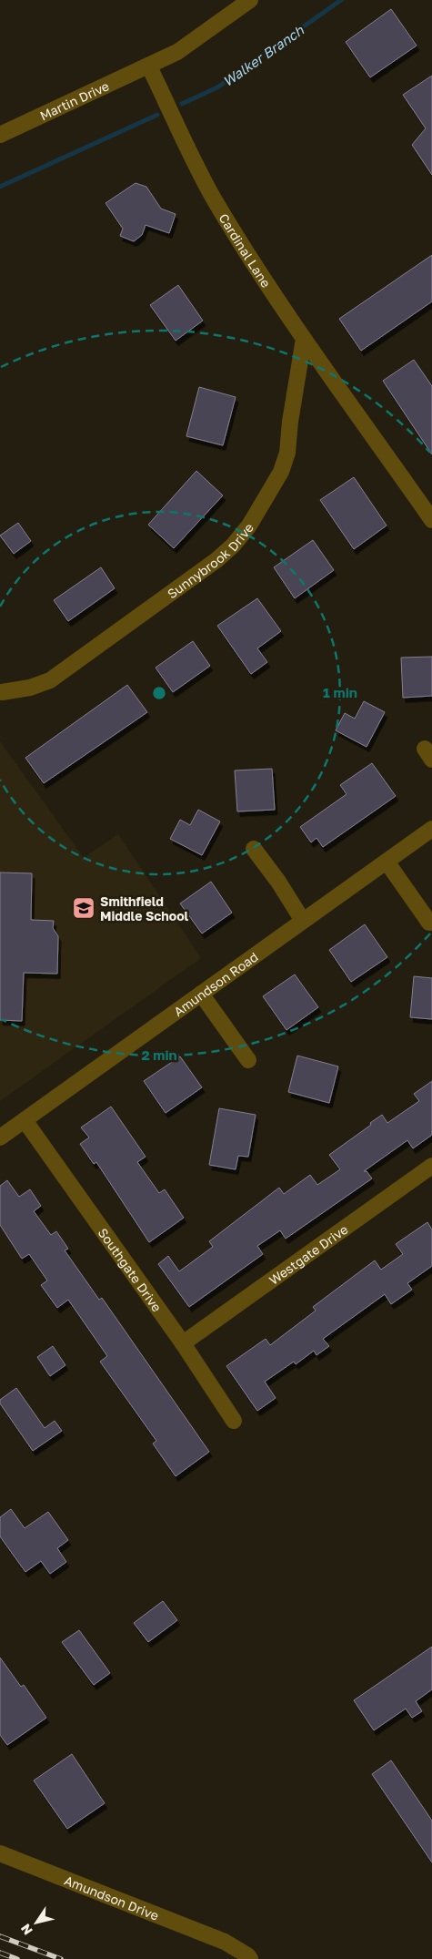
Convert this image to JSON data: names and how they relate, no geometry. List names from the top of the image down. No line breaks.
{"streets":{"street":["Martin Drive","Cardinal Lane","Sunnybrook Drive","Amundson Road","Westgate Drive","Southgate Drive","Amundson Drive"]},"crossings":[["Martin Drive","Cardinal Lane"],["Cardinal Lane","Sunnybrook Drive"],["Amundson Road","Southgate Drive"],["Westgate Drive","Southgate Drive"]],"water":["Walker Branch"],"places":{"school or university":["Smithfield Middle School"]},"north":"bottom left","rings":["1 min","2 min"]}
